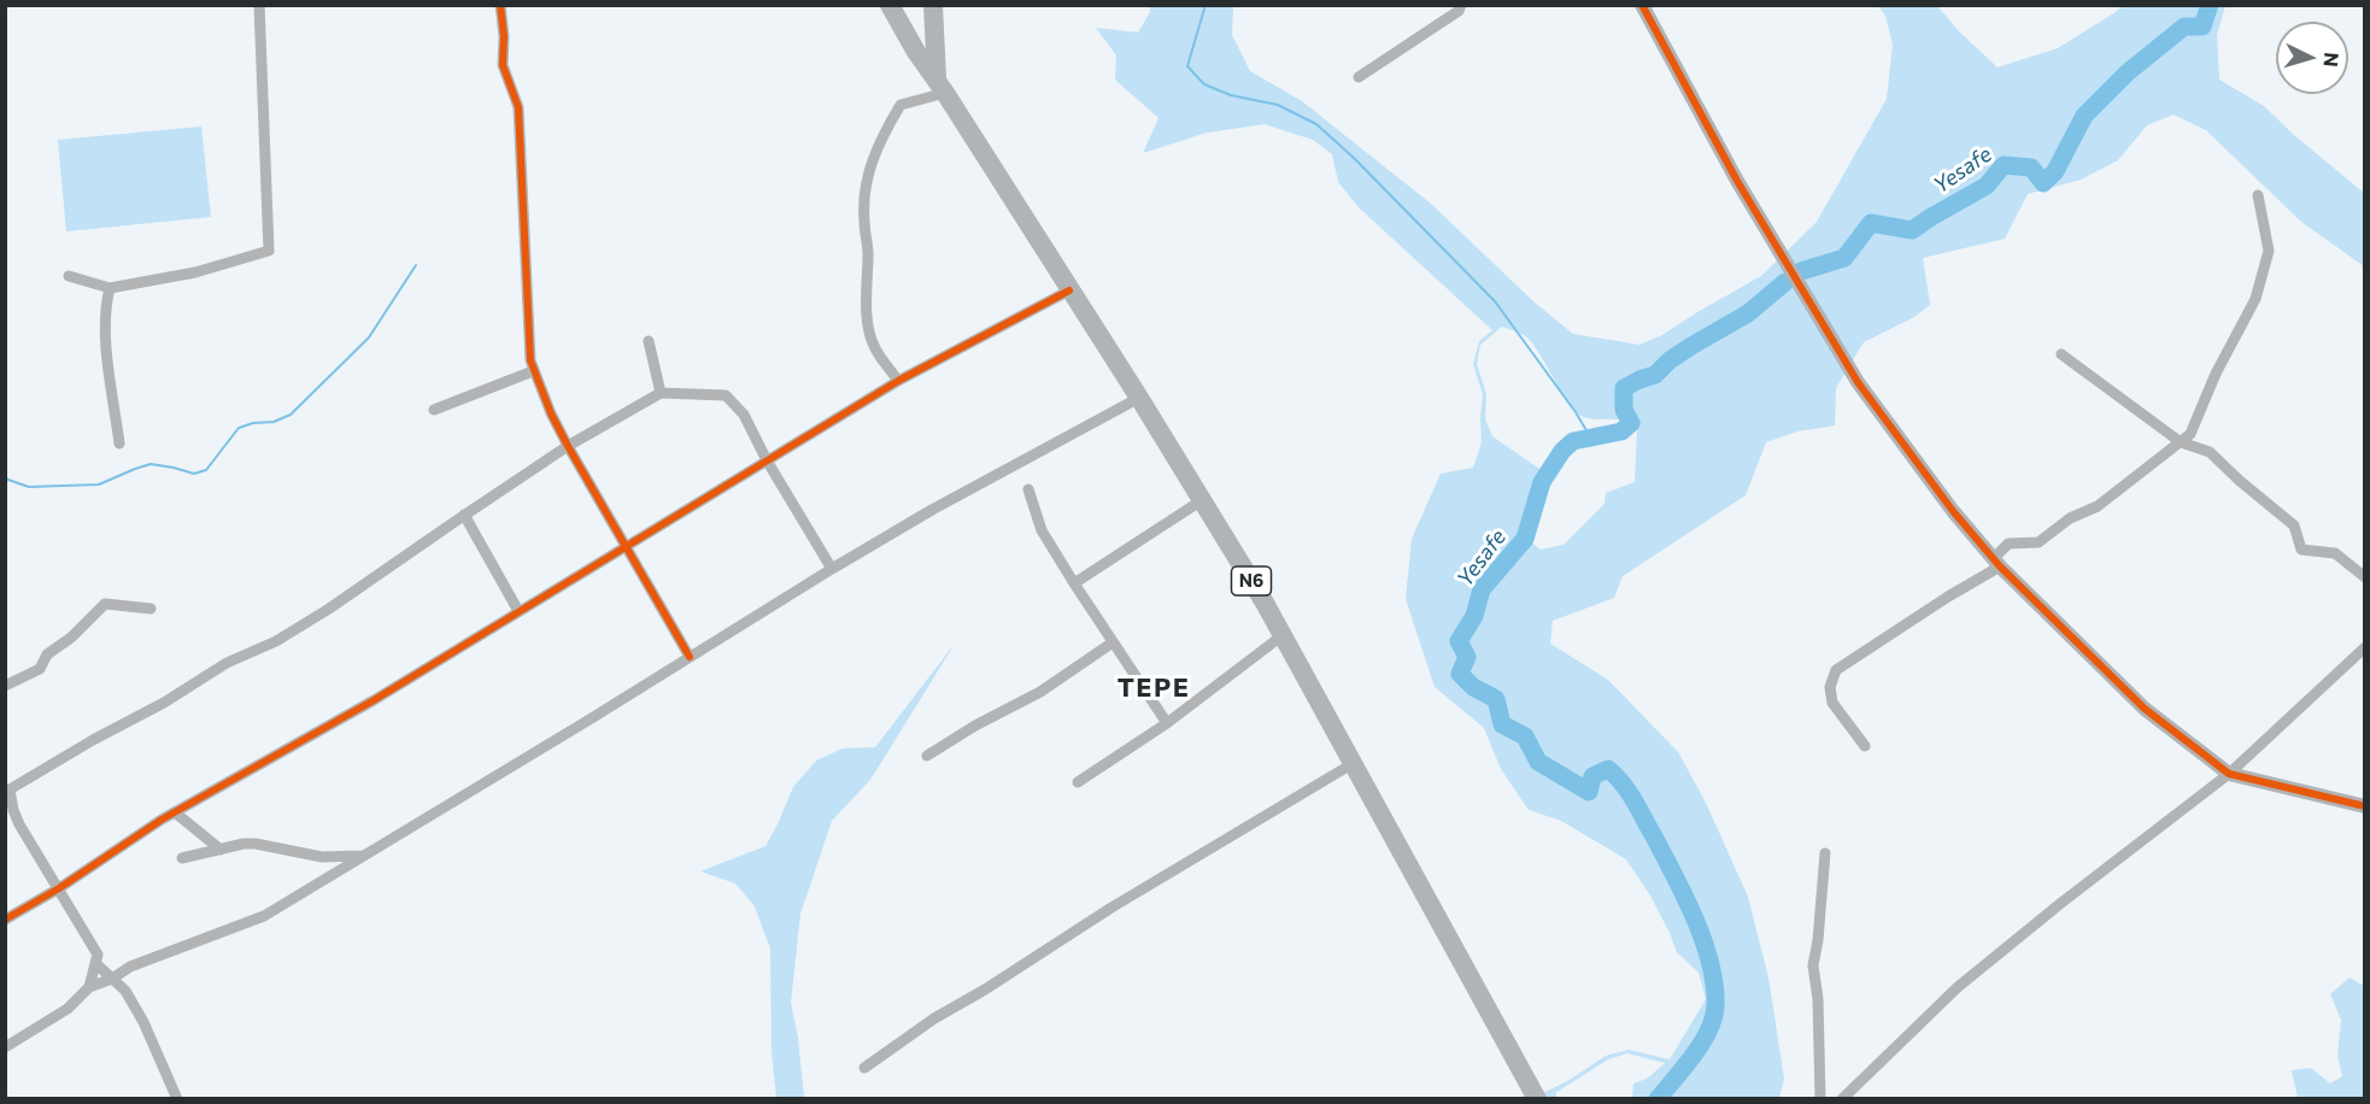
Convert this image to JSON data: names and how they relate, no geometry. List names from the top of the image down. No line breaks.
{"streets":{"highway":["N6"]},"districts":["TEPE"],"water":["Yesafe"],"north":"right"}
